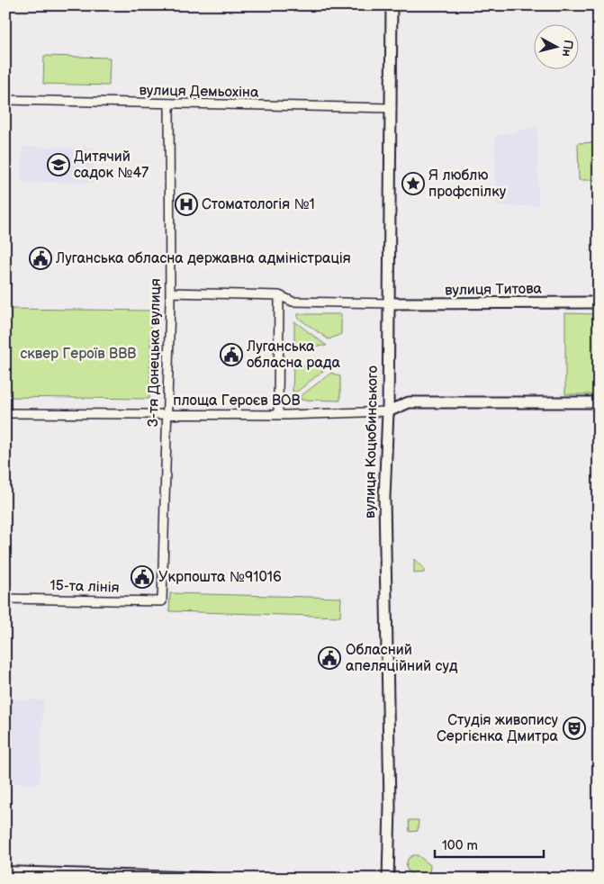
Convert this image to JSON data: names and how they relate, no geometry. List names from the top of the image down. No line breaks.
{"streets":{"street":["вулиця Демьохіна","вулиця Титова","3-тя Донецька вулиця","площа Героєв ВОВ","вулиця Коцюбинського","15-та лінія"]},"crossings":[["вулиця Демьохіна","3-тя Донецька вулиця"],["вулиця Демьохіна","вулиця Коцюбинського"],["вулиця Титова","вулиця Коцюбинського"],["3-тя Донецька вулиця","площа Героєв ВОВ"],["3-тя Донецька вулиця","15-та лінія"],["площа Героєв ВОВ","вулиця Коцюбинського"]],"parks":["сквер Героїв ВВВ"],"places":{"school or university":["Дитячий садок №47"],"place":["Я люблю профспілку"],"hospital":["Стоматологія №1"],"public building":["Луганська обласна державна адміністрація","Луганська обласна рада","Укрпошта №91016","Обласний апеляційний суд"],"theatre":["Студія живопису Сергієнка Дмитра"]},"scale_bar":"100 m","north":"right"}
